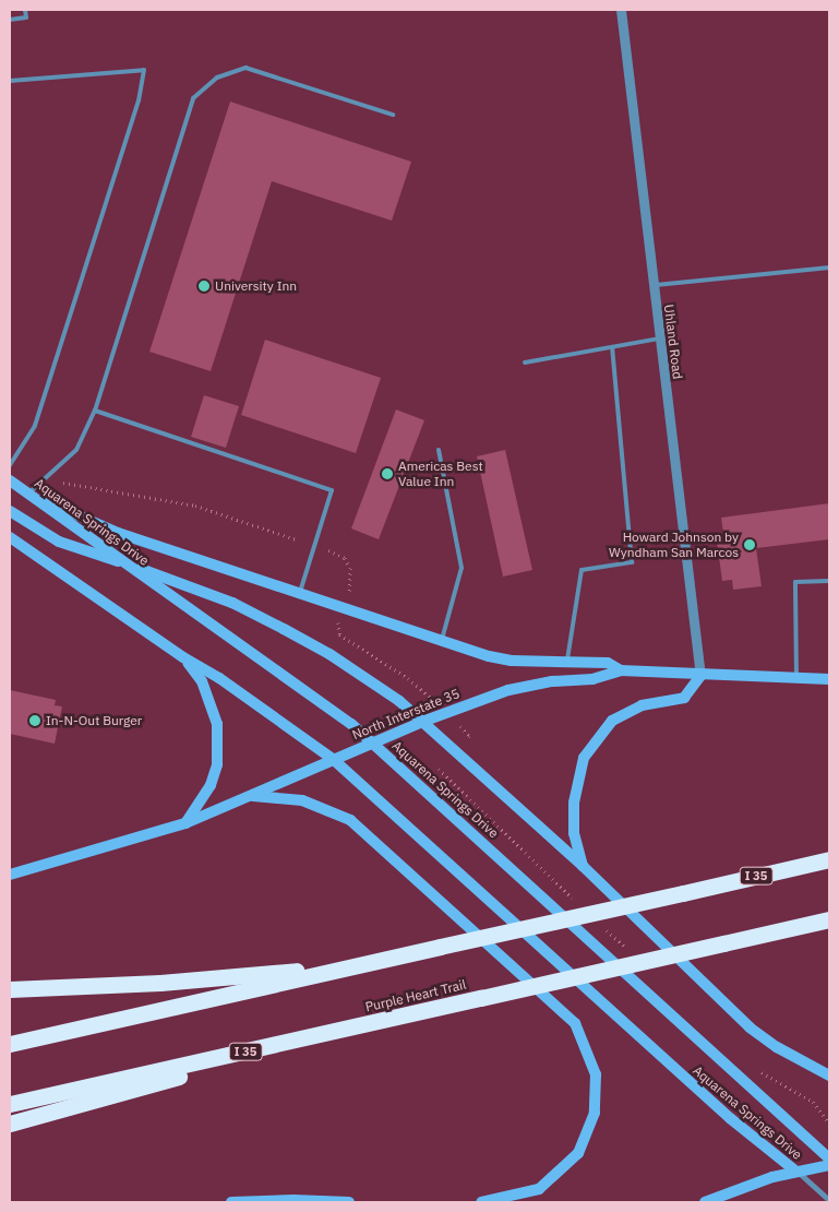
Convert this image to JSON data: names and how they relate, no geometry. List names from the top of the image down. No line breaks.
{"streets":{"highway":["I 35","Purple Heart Trail"],"main road":["Aquarena Springs Drive","North Interstate 35"],"street":["Uhland Road"]},"crossings":[["Uhland Road","North Interstate 35"],["Aquarena Springs Drive","North Interstate 35"]],"places":["University Inn","Americas Best Value Inn","Howard Johnson by Wyndham San Marcos","In-N-Out Burger"]}
